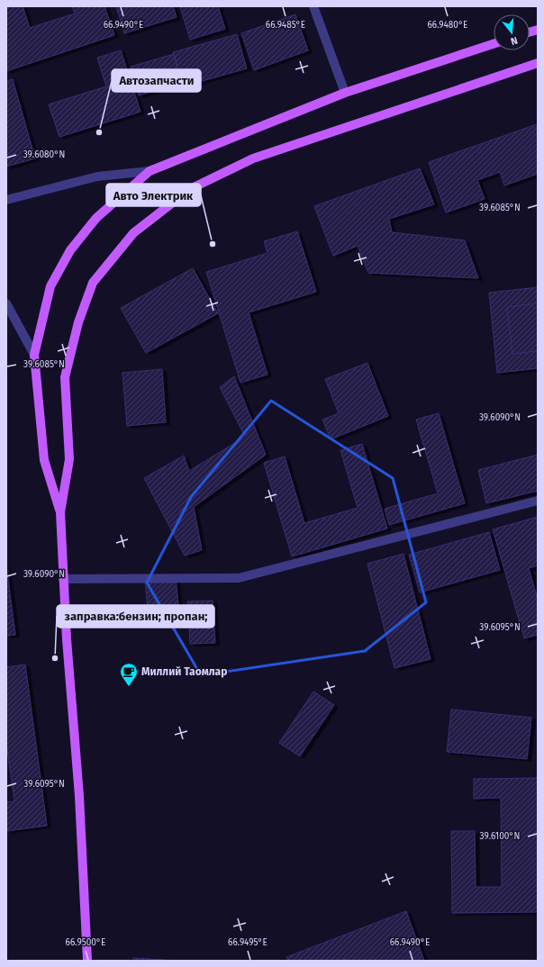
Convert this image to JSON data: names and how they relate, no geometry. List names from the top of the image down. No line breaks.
{"places":{"other":["Автозапчасти","Авто Электрик","заправка:бензин; пропан;"],"cafe":["Миллий Таомлар"]},"north":"bottom","coordinates":["66.9490°E","66.9485°E","66.9480°E","39.6080°N","39.6085°N","39.6090°N","39.6095°N","39.6100°N","66.9500°E","66.9495°E"]}
